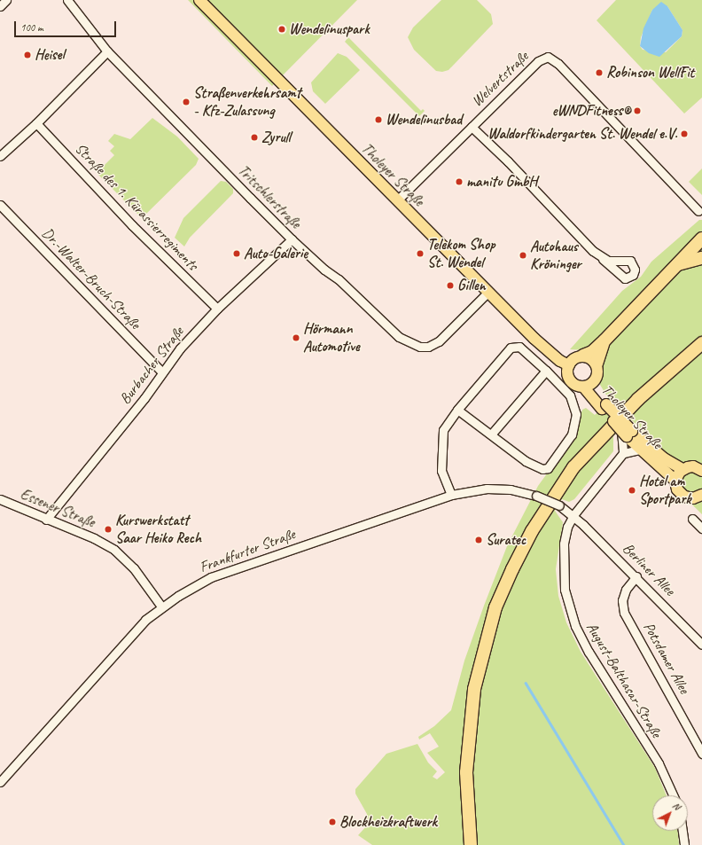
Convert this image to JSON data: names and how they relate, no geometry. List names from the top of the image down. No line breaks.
{"streets":{"main road":["Tholeyer Straße"],"street":["Welvertstraße","Tritschlerstraße","Straße des 1. Kürassierregiments","Dr.-Walter-Bruch-Straße","Burbacher Straße","Essener Straße","Frankfurter Straße","Berliner Allee","Potsdamer Allee","August-Balthasar-Straße"]},"crossings":[["Welvertstraße","Tholeyer Straße"],["Tholeyer Straße","Tritschlerstraße"],["Tritschlerstraße","Burbacher Straße"],["Straße des 1. Kürassierregiments","Burbacher Straße"],["Dr.-Walter-Bruch-Straße","Burbacher Straße"],["Burbacher Straße","Essener Straße"],["Essener Straße","Frankfurter Straße"],["Frankfurter Straße","Berliner Allee"],["Frankfurter Straße","August-Balthasar-Straße"],["Berliner Allee","Potsdamer Allee"],["Berliner Allee","August-Balthasar-Straße"]],"places":["Wendelinuspark","Heisel","Robinson WellFit","Straßenverkehrsamt - Kfz-Zulassung","eWNDFitness®","Wendelinusbad","Waldorfkindergarten St. Wendel e.V.","Zyrull","manitu GmbH","Auto-Galerie","Telekom Shop St. Wendel","Autohaus Kröninger","Gillen","Hörmann Automotive","Hotel am Sportpark","Kurswerkstatt Saar Heiko Rech","Suratec","Blockheizkraftwerk"],"scale_bar":"100 m","north":"top right"}
